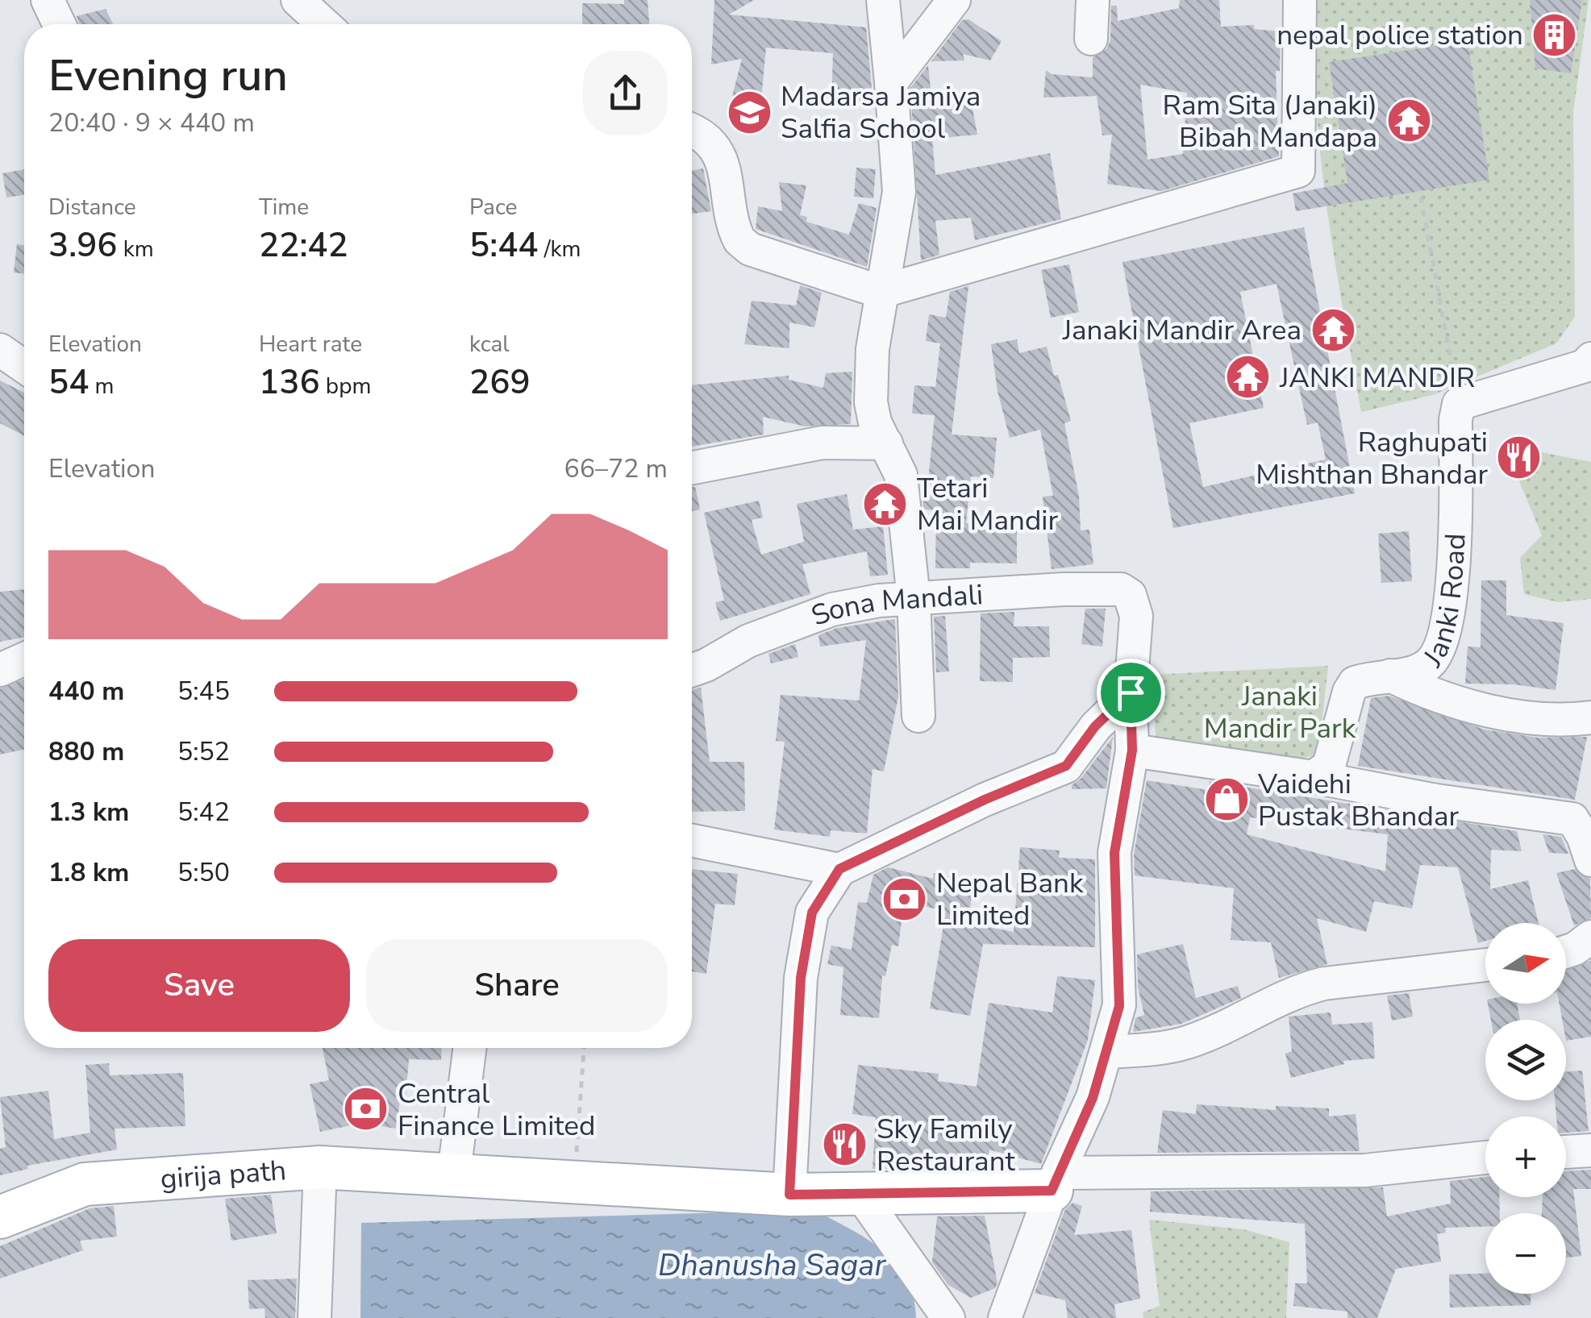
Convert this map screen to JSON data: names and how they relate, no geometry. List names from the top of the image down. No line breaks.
{"streets":{"main road":["girija path"],"street":["Janki Road","Sona Mandali"]},"water":["Dhanusha Sagar"],"parks":["Janaki Mandir Park"],"places":{"building":["nepal police station"],"school or university":["Madarsa Jamiya Salfia School"],"temple":["Ram Sita (Janaki) Bibah Mandapa","Janaki Mandir Area","JANKI MANDIR","Tetari Mai Mandir"],"restaurant":["Raghupati Mishthan Bhandar","Sky Family Restaurant"],"shop":["Vaidehi Pustak Bhandar"],"bank":["Nepal Bank Limited","Central Finance Limited"]},"north":"right","page":{"heading":["Evening run","20:40 · 9 × 440 m"],"stats":[["Distance","3.96 km"],["Time","22:42"],["Pace","5:44 /km"],["Elevation","54 m"],["Heart rate","136 bpm"],["kcal","269"]],"chart":["Elevation","66–72 m"],"list":[{"name":"440 m","note":"5:45"},{"name":"880 m","note":"5:52"},{"name":"1.3 km","note":"5:42"},{"name":"1.8 km","note":"5:50"}],"map_buttons":["+","−"],"buttons":["Save","Share"]}}
